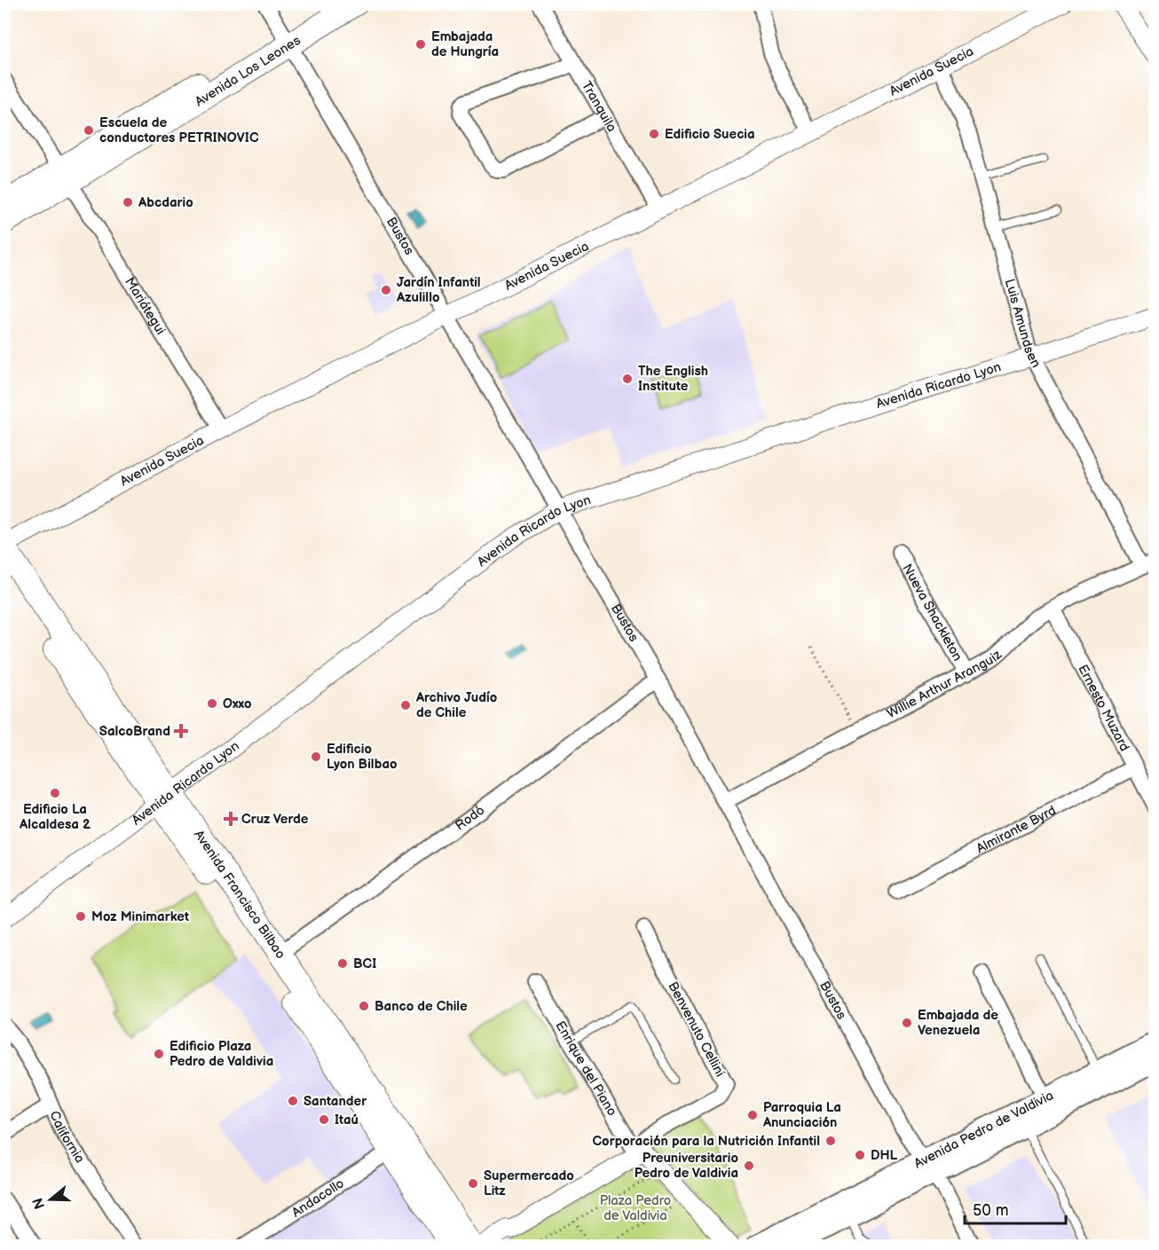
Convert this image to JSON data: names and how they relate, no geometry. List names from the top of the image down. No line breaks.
{"streets":{"main road":["Avenida Los Leones","Avenida Francisco Bilbao","Avenida Pedro de Valdivia"],"street":["Avenida Suecia","Tranquila","Bustos","Mariátegui","Luis Amundsen","Avenida Ricardo Lyon","Nueva Shackleton","Willie Arthur Aranguiz","Ernesto Muzard","Rodó","Almirante Byrd","Benvenuto Cellini","Enrique del Piano","California","Andacollo"]},"crossings":[["Avenida Suecia","Tranquila"],["Avenida Suecia","Bustos"],["Avenida Suecia","Mariátegui"],["Avenida Suecia","Luis Amundsen"],["Avenida Suecia","Avenida Francisco Bilbao"],["Avenida Los Leones","Bustos"],["Avenida Los Leones","Mariátegui"],["Bustos","Avenida Ricardo Lyon"],["Bustos","Willie Arthur Aranguiz"],["Bustos","Rodó"],["Bustos","Avenida Pedro de Valdivia"],["Luis Amundsen","Avenida Ricardo Lyon"],["Luis Amundsen","Willie Arthur Aranguiz"],["Avenida Ricardo Lyon","Avenida Francisco Bilbao"],["Nueva Shackleton","Willie Arthur Aranguiz"],["Willie Arthur Aranguiz","Ernesto Muzard"],["Ernesto Muzard","Almirante Byrd"],["Rodó","Avenida Francisco Bilbao"],["Avenida Francisco Bilbao","Andacollo"],["Benvenuto Cellini","Enrique del Piano"]],"parks":["Plaza Pedro de Valdivia"],"places":{"other":["Embajada de Hungría","Escuela de conductores PETRINOVIC","Edificio Suecia","Abcdario","Jardín Infantil Azulillo","The English Institute","Oxxo","Archivo Judío de Chile","Edificio Lyon Bilbao","Edificio La Alcaldesa 2","Moz Minimarket","BCI","Banco de Chile","Embajada de Venezuela","Edificio Plaza Pedro de Valdivia","Santander","Parroquia La Anunciación","Itaú","Corporación para la Nutrición Infantil","DHL","Preuniversitario Pedro de Valdivia","Supermercado Litz"],"health":["SalcoBrand","Cruz Verde"]},"scale_bar":"50 m","north":"left"}
